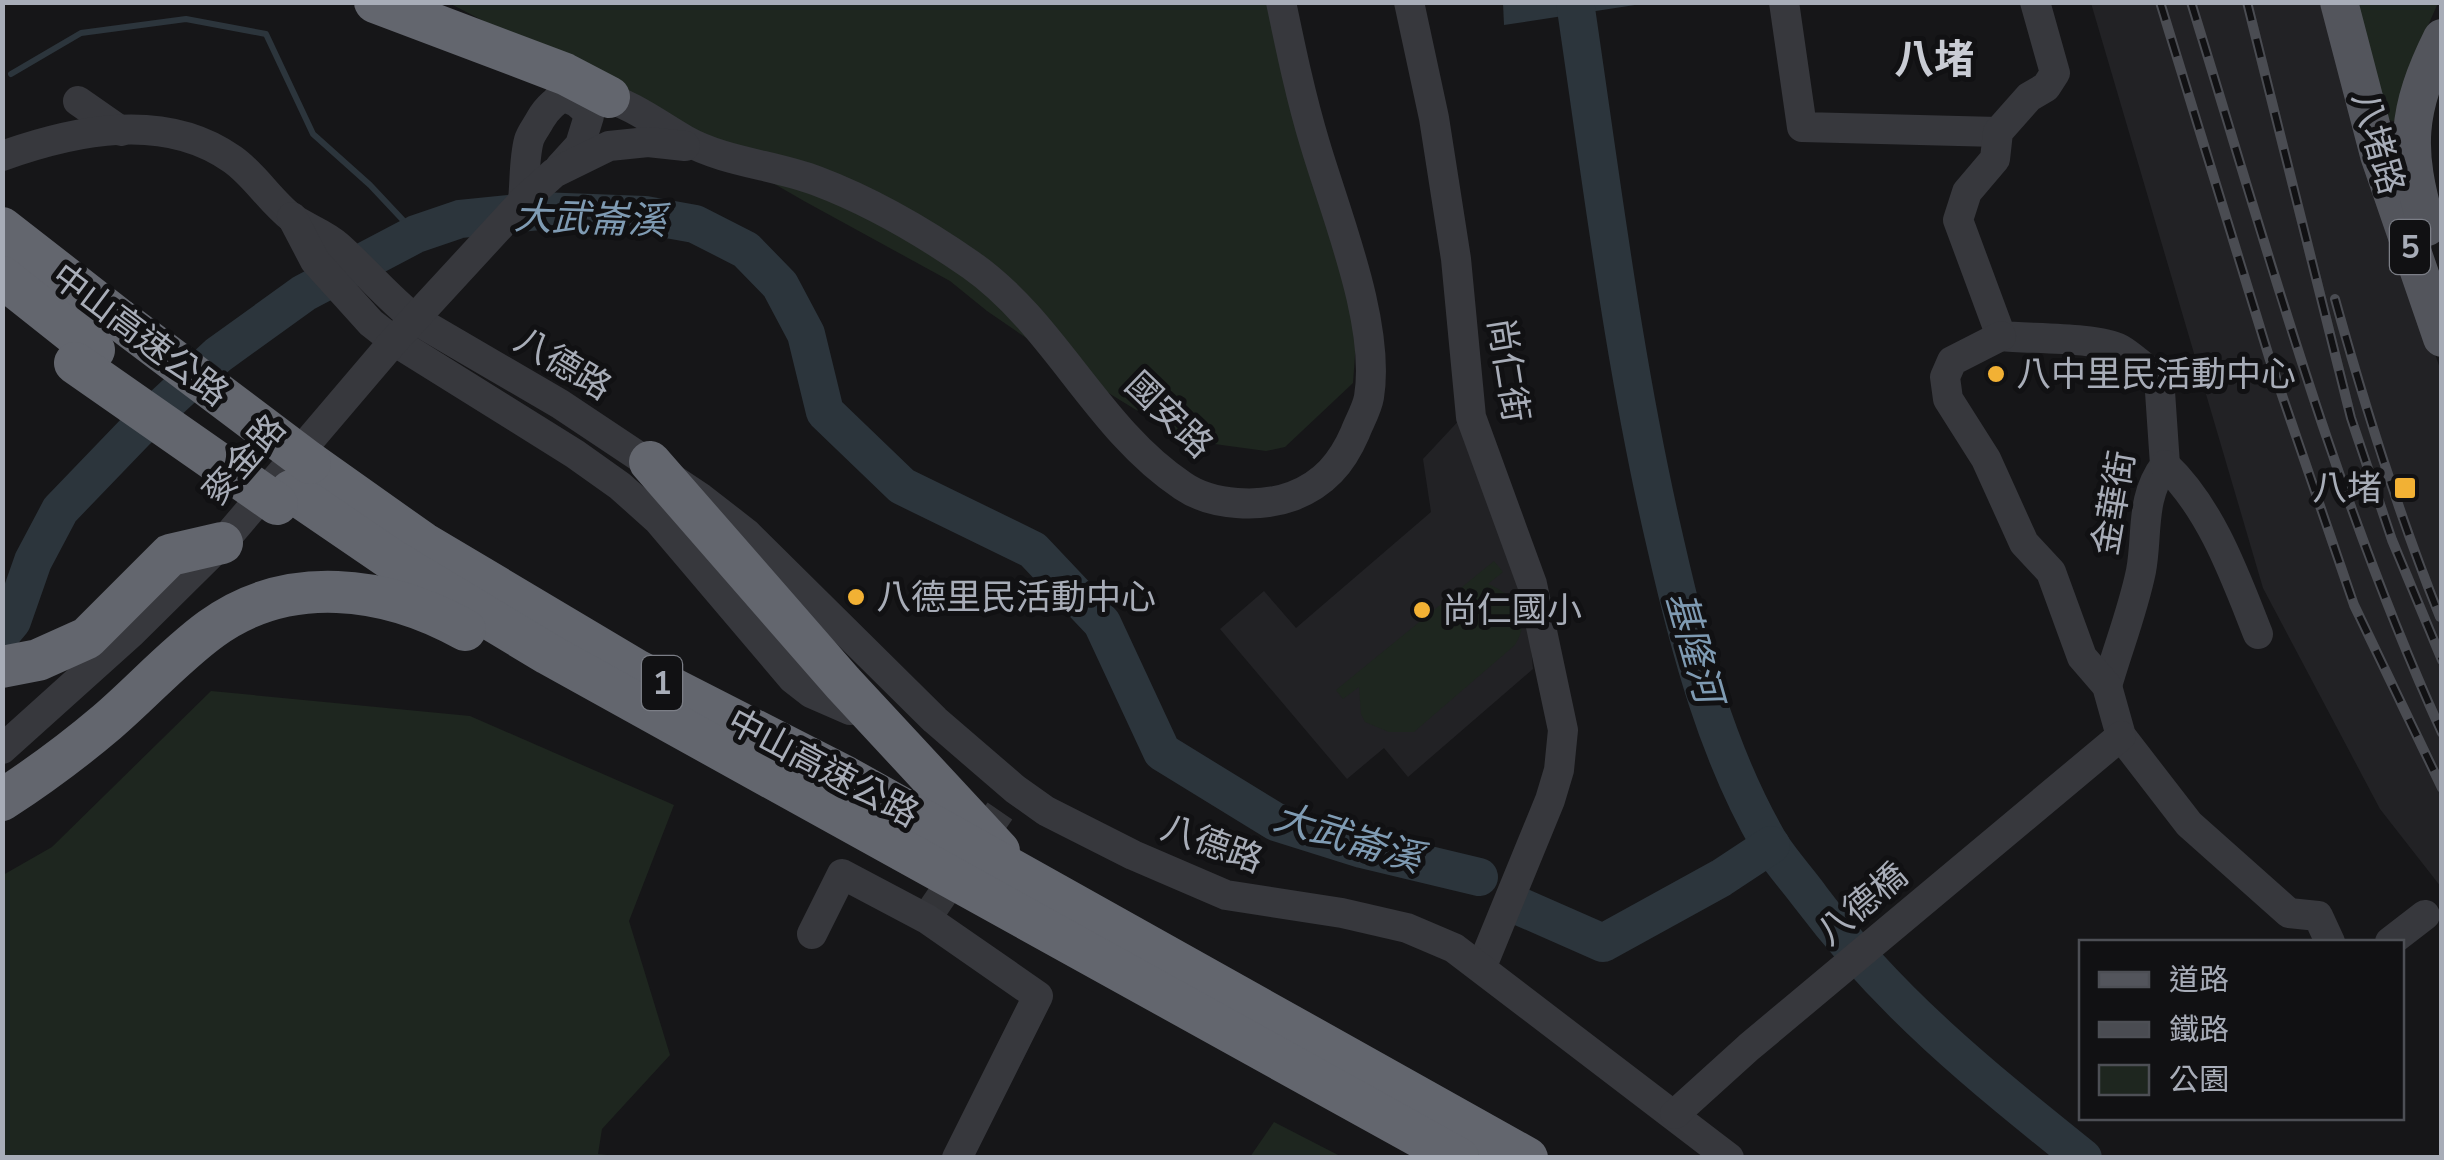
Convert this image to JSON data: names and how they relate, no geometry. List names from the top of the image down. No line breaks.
{"streets":{"highway":["中山高速公路","1"],"main road":["八堵路","5"],"street":["八德路","尚仁街","國安路","麥金路","金華街","八德橋"]},"crossings":[["八德路","尚仁街"],["八德路","麥金路"],["八德路","八德橋"],["國安路","麥金路"],["金華街","八德橋"]],"districts":["八堵"],"water":["大武崙溪","基隆河"],"places":{"other":["八中里民活動中心","八德里民活動中心","尚仁國小"],"transit":["八堵"]},"legend":["道路","鐵路","公園"]}
